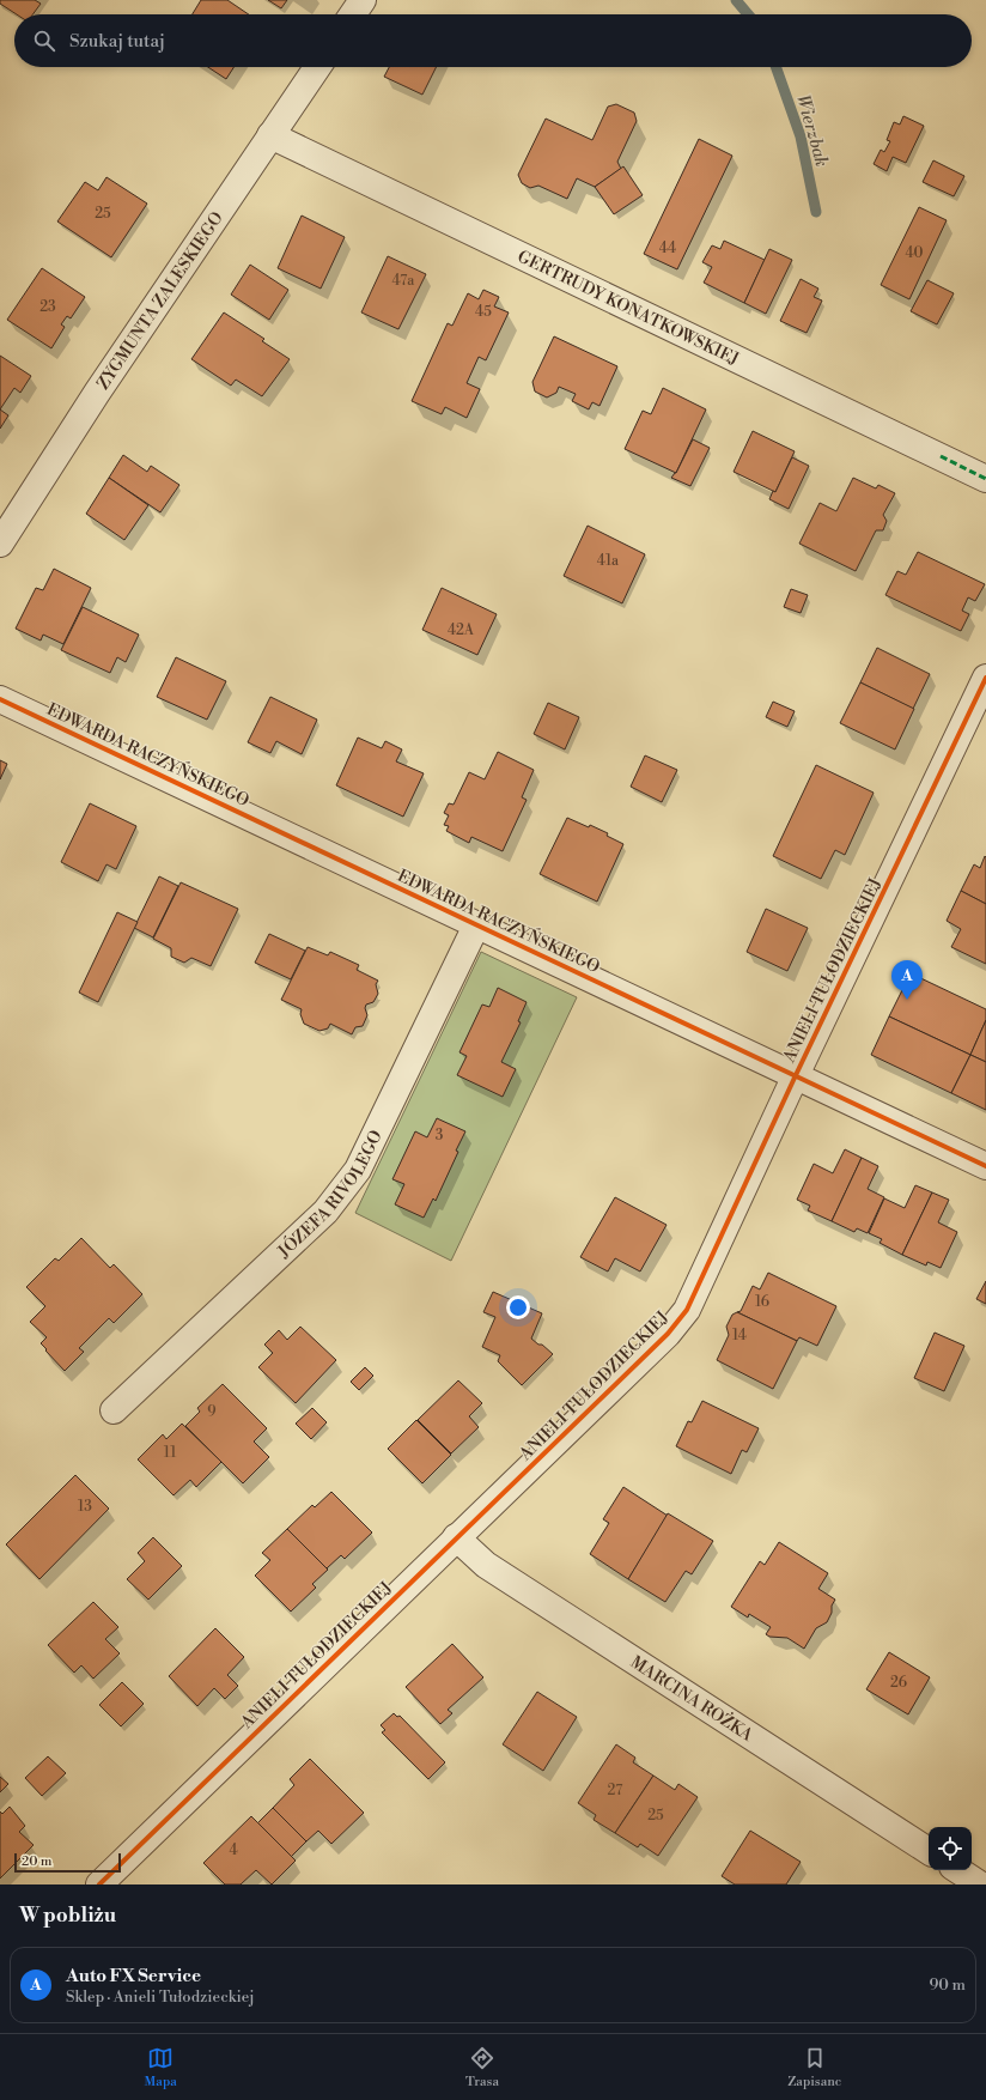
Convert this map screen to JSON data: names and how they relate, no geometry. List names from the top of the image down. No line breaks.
{"streets":{"street":["ZYGMUNTA ZALESKIEGO","GERTRUDY KONATKOWSKIEJ","EDWARDA RACZYŃSKIEGO","ANIELI TUŁODZIECKIEJ","JÓZEFA RIVOLEGO","MARCINA ROŻKA"]},"crossings":[["ZYGMUNTA ZALESKIEGO","GERTRUDY KONATKOWSKIEJ"],["EDWARDA RACZYŃSKIEGO","ANIELI TUŁODZIECKIEJ"],["EDWARDA RACZYŃSKIEGO","JÓZEFA RIVOLEGO"],["ANIELI TUŁODZIECKIEJ","MARCINA ROŻKA"]],"water":["Wierzbak"],"house_numbers":["25","44","40","47a","23","45","41a","42A","3","16","14","9","11","13","26","27","25","4"],"scale_bar":"20 m","page":{"search":"Szukaj tutaj","pins":"A","scale":"20 m","heading":"W pobliżu","list":[{"mark":"A","name":"Auto FX Service","note":"Sklep · Anieli Tułodzieckiej","value":"90 m"}],"nav":["Mapa","Trasa","Zapisane"]}}
